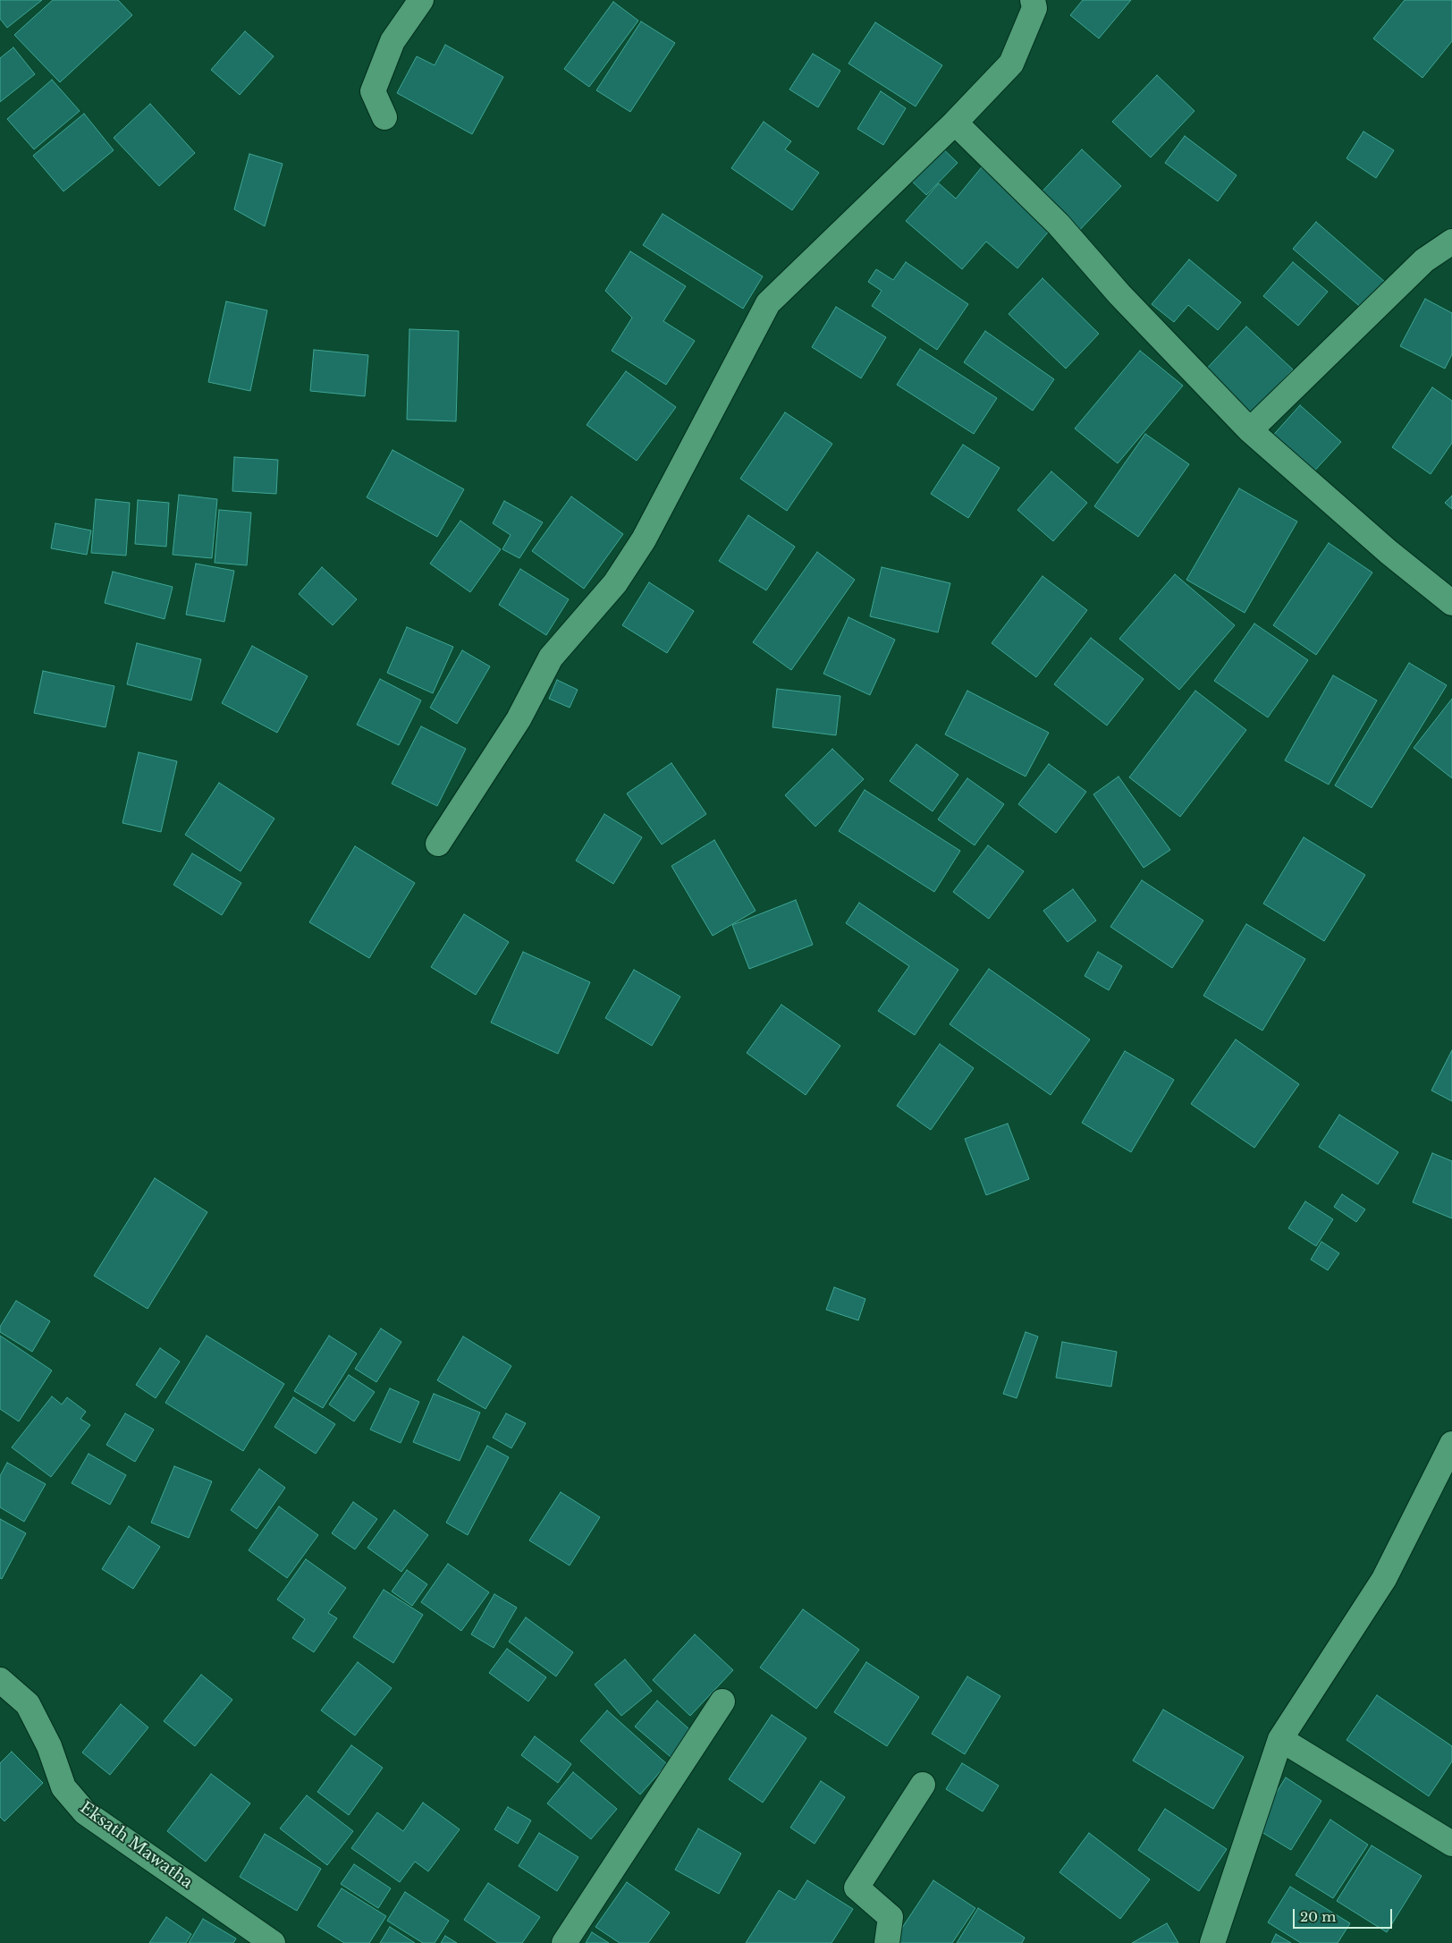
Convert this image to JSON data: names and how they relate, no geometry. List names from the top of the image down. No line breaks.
{"streets":{"street":["Eksath Mawatha"]},"scale_bar":"20 m"}
